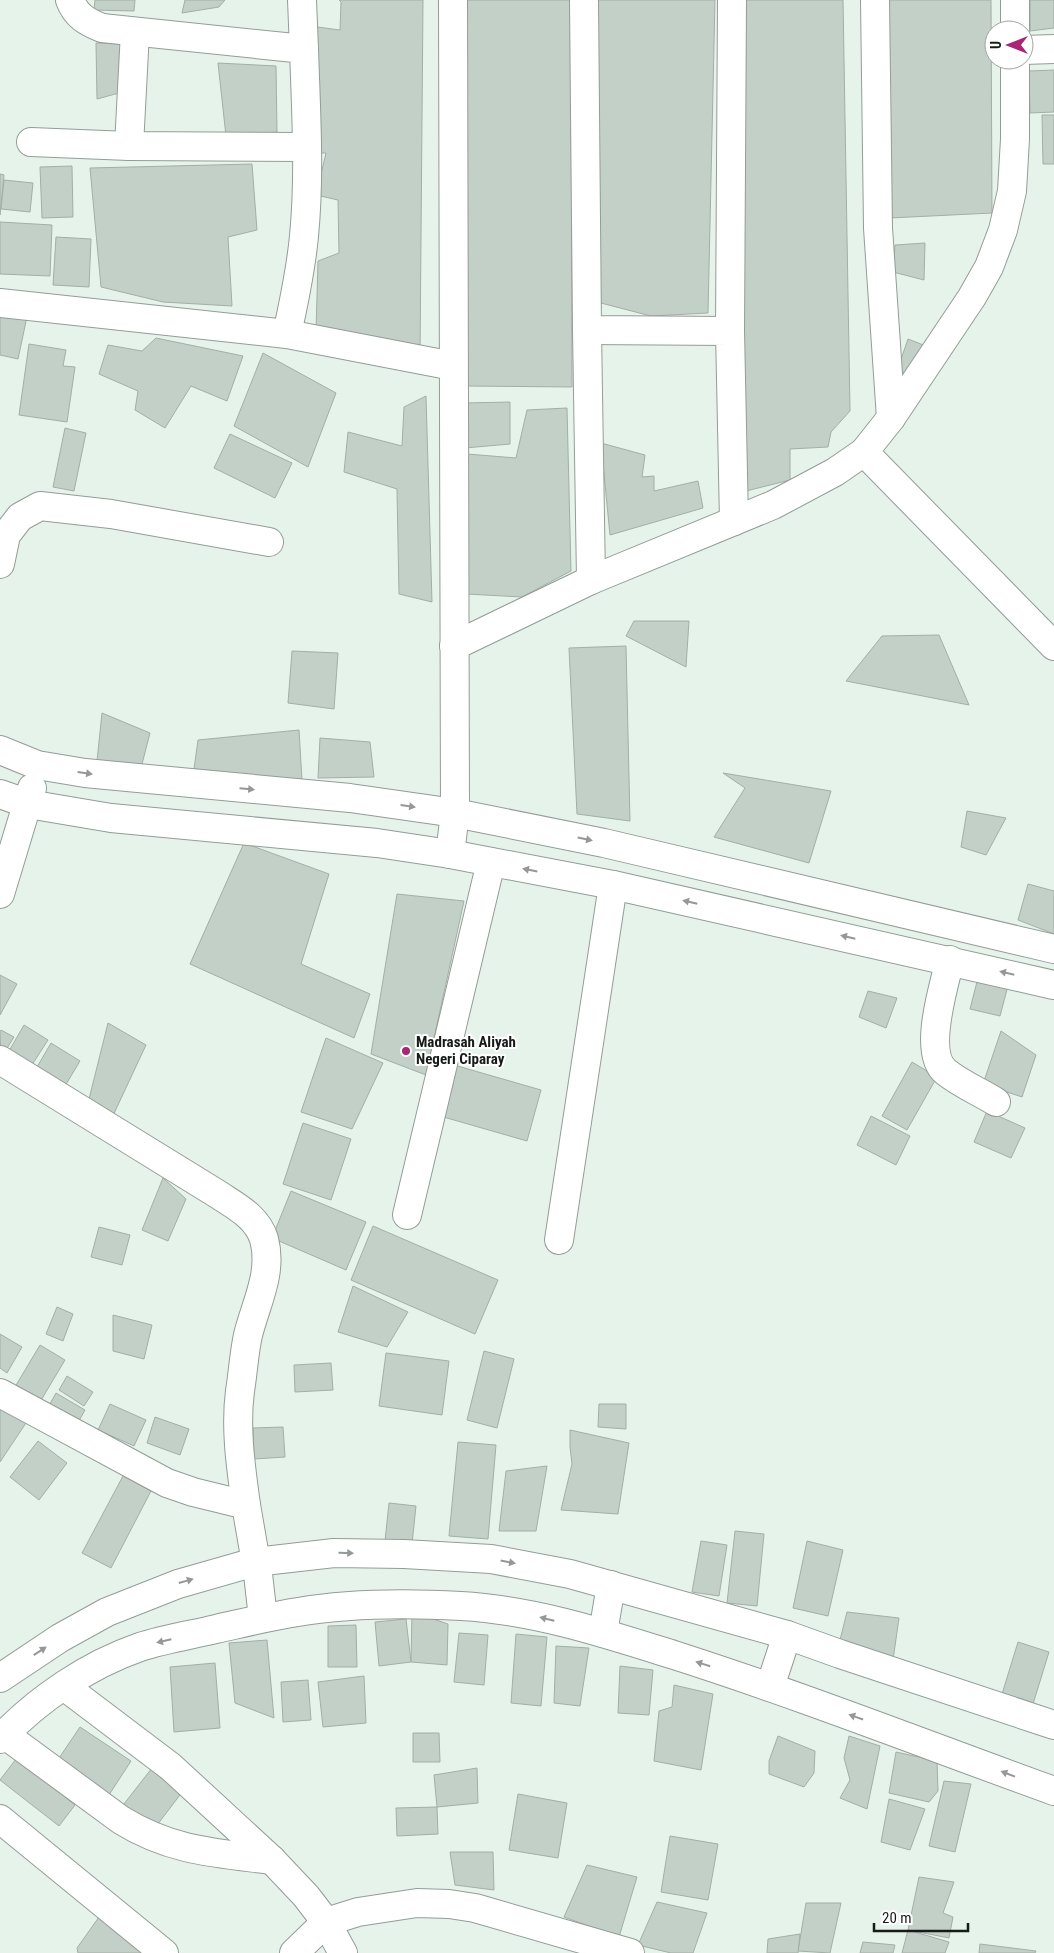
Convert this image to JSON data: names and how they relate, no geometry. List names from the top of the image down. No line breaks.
{"places":["Madrasah Aliyah Negeri Ciparay"],"scale_bar":"20 m","north":"left"}
